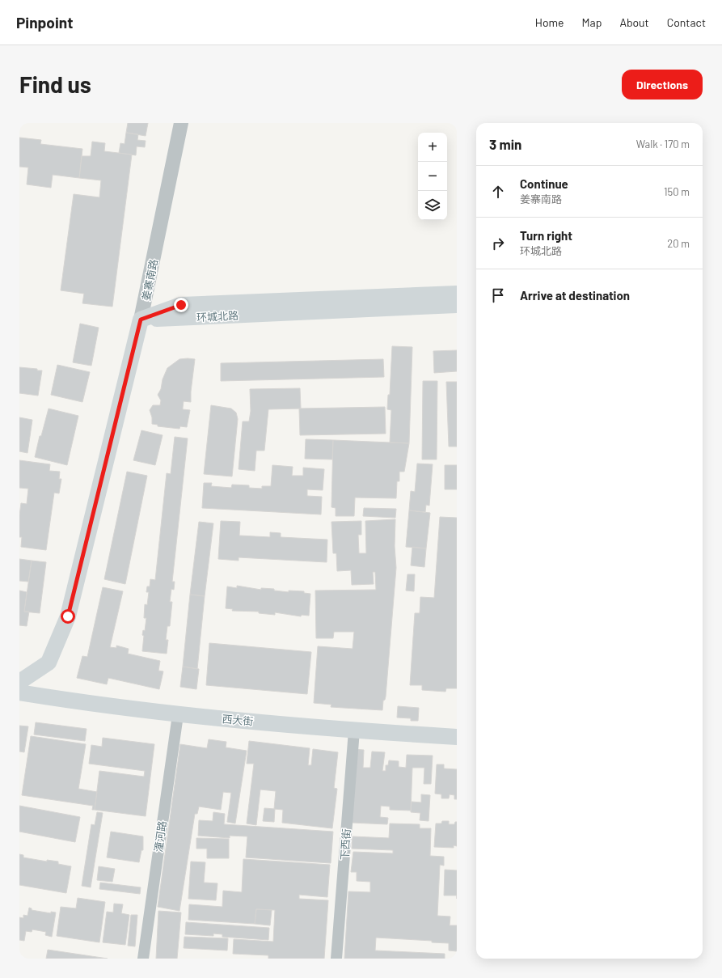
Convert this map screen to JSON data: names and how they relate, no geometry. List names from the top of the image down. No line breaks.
{"streets":{"main road":["姜寨南路","环城北路","西大街"],"street":["潼河路","下西街"]},"crossings":[["姜寨南路","环城北路"],["西大街","潼河路"],["西大街","下西街"]],"page":{"header":"Pinpoint","nav":["Home","Map","About","Contact"],"buttons":"Directions","title":"Find us","heading":["3 min","Walk · 170 m"],"map_buttons":["+","−"],"list":[["Continue","姜寨南路","150 m"],["Turn right","环城北路","20 m"],"Arrive at destination"]}}
